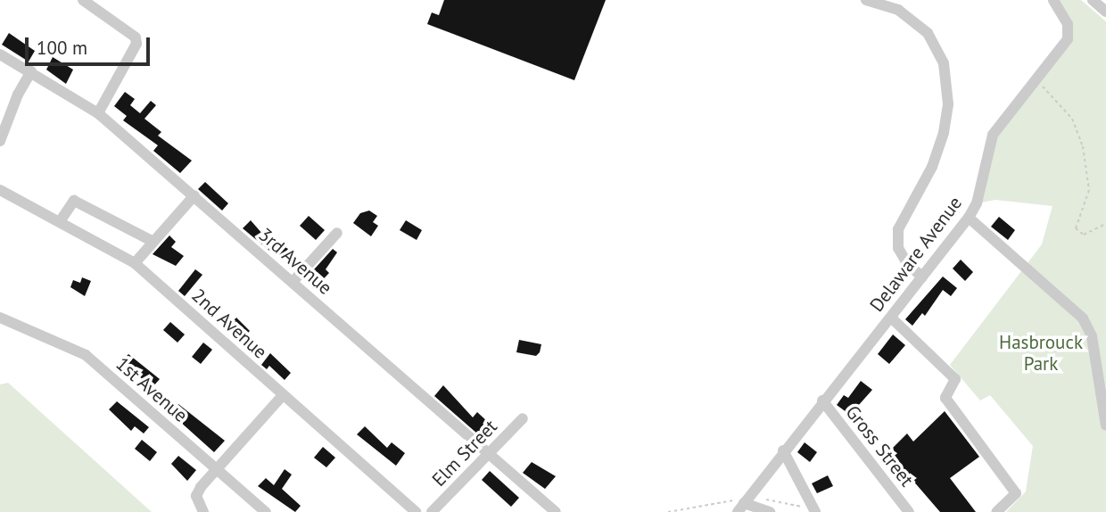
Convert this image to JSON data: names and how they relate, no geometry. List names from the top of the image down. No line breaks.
{"streets":{"street":["Delaware Avenue","3rd Avenue","2nd Avenue","1st Avenue","Gross Street","Elm Street"]},"crossings":[["Delaware Avenue","Gross Street"],["3rd Avenue","Elm Street"]],"parks":["Hasbrouck Park"],"scale_bar":"100 m"}
